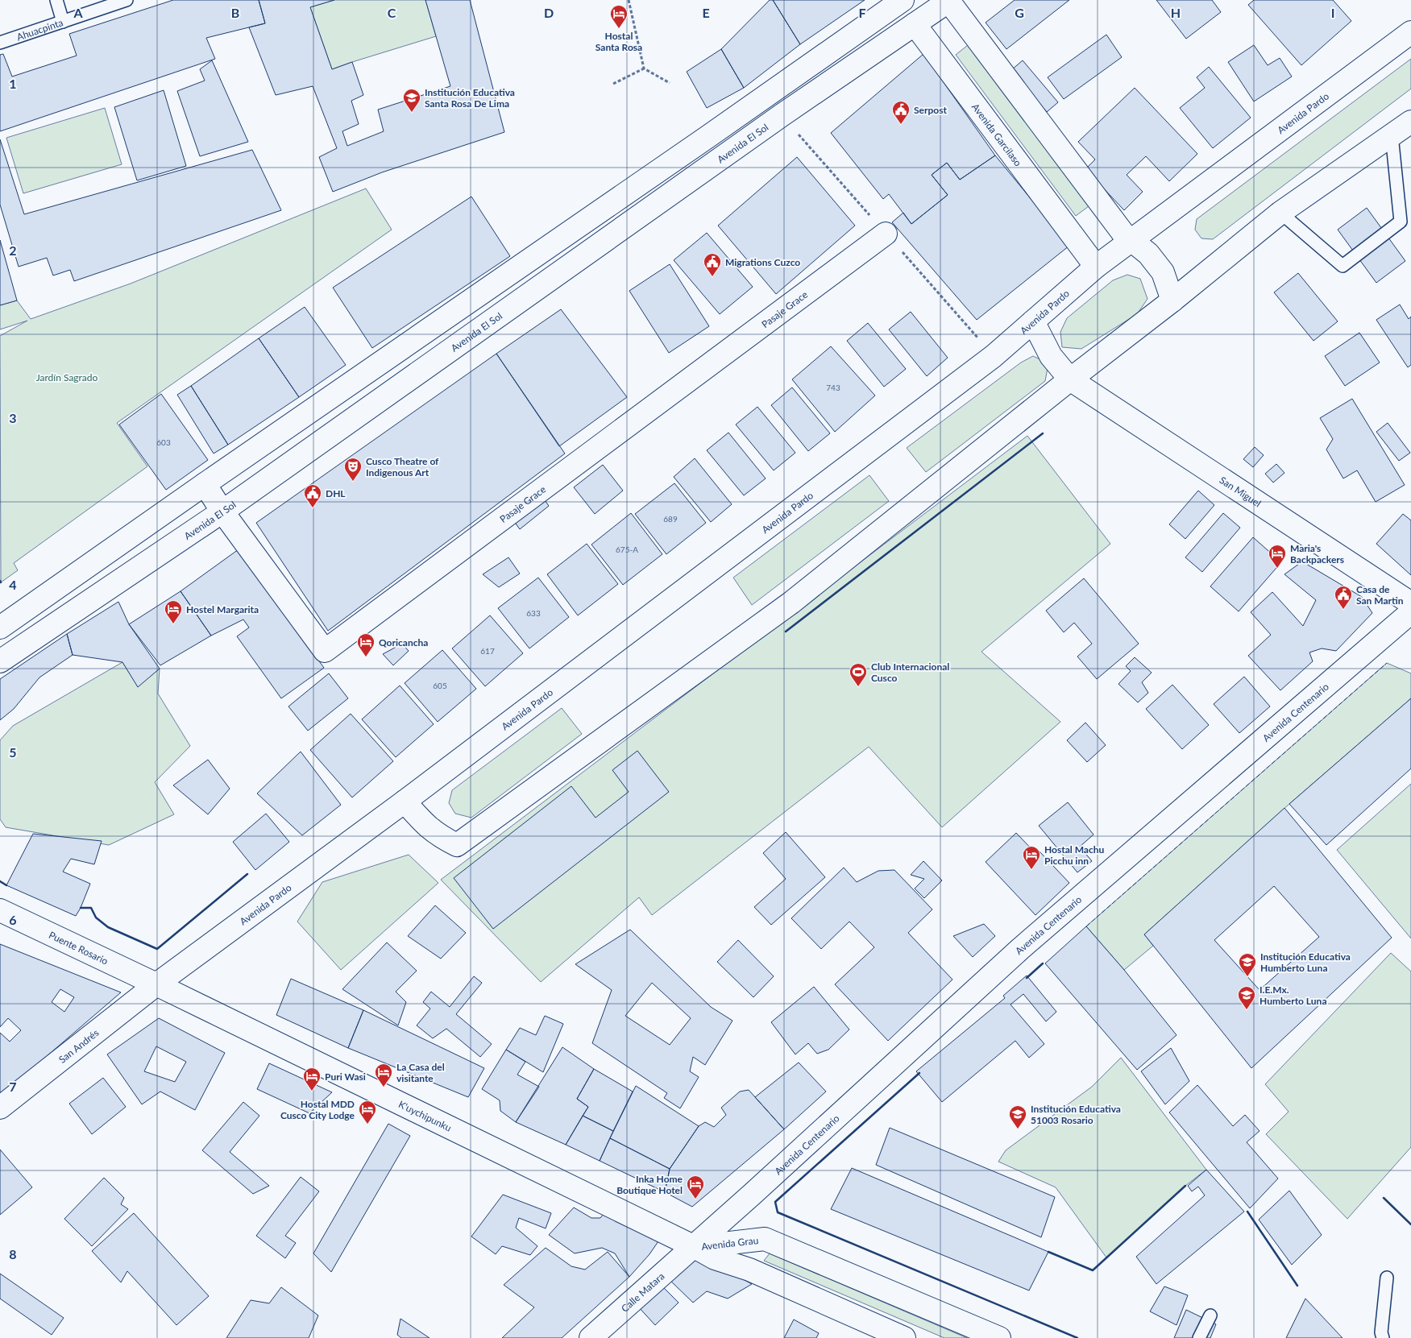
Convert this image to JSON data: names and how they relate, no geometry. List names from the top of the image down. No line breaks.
{"streets":{"street":["Avenida Pardo","Avenida Garcilaso","Avenida El Sol","Pasaje Grace","San Miguel","Avenida Centenario","Puente Rosario","San Andrés","K'uychipunku","Avenida Grau","Calle Matara"],"lane":["Ahuacpinta"]},"crossings":[["Avenida Pardo","Avenida Garcilaso"],["Avenida Pardo","San Miguel"],["Avenida Pardo","Puente Rosario"],["Avenida Pardo","San Andrés"],["Avenida Pardo","K'uychipunku"],["Avenida Garcilaso","Avenida El Sol"],["Avenida El Sol","Pasaje Grace"],["Avenida Centenario","K'uychipunku"],["Avenida Centenario","Avenida Grau"],["Avenida Centenario","Calle Matara"],["Puente Rosario","San Andrés"],["Puente Rosario","K'uychipunku"],["San Andrés","K'uychipunku"],["K'uychipunku","Avenida Grau"],["K'uychipunku","Calle Matara"],["Avenida Grau","Calle Matara"]],"parks":["Jardín Sagrado"],"places":{"hotel":["Hostal Santa Rosa","Maria's Backpackers","Hostel Margarita","Qoricancha","Hostal Machu Picchu inn","La Casa del visitante","Puri Wasi","Hostal MDD Cusco City Lodge","Inka Home Boutique Hotel"],"school or university":["Institución Educativa Santa Rosa De Lima","Institución Educativa Humberto Luna","I.E.Mx. Humberto Luna","Institución Educativa 51003 Rosario"],"public building":["Serpost","Migrations Cuzco","DHL","Casa de San Martin"],"theatre":["Cusco Theatre of Indigenous Art"],"sports":["Club Internacional Cusco"]},"house_numbers":["743","603","689","675-A","633","617","605"],"grid":{"columns":["A","B","C","D","E","F","G","H","I"],"rows":["1","2","3","4","5","6","7","8"]}}
